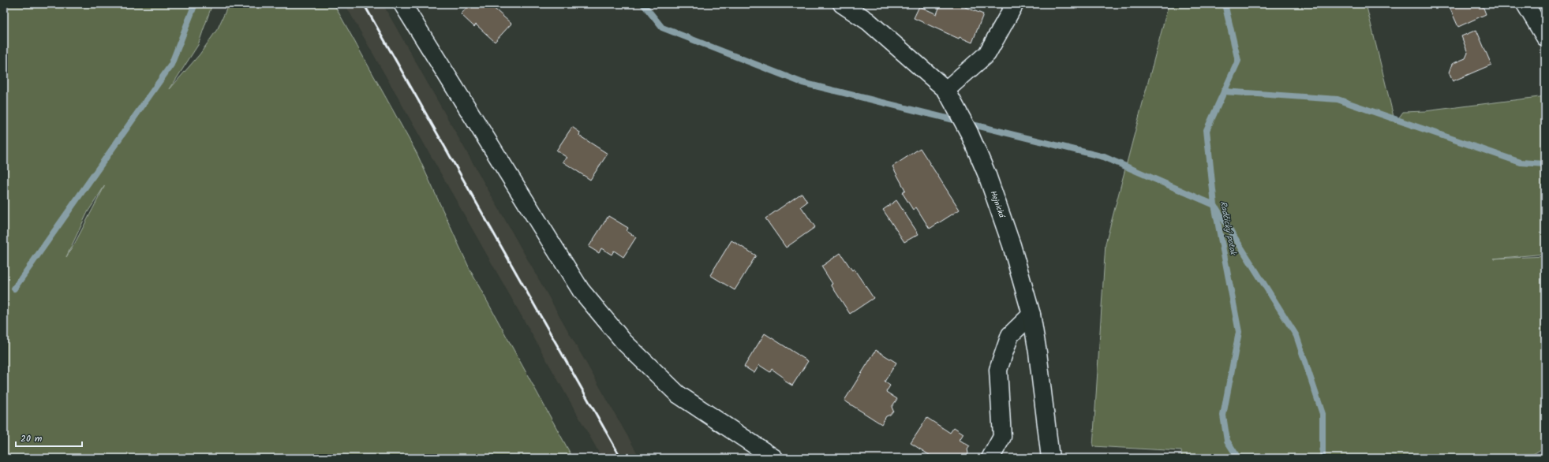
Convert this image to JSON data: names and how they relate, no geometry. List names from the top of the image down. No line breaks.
{"streets":{"main road":["Hejnická"]},"water":["Radčický potok"],"scale_bar":"20 m"}
